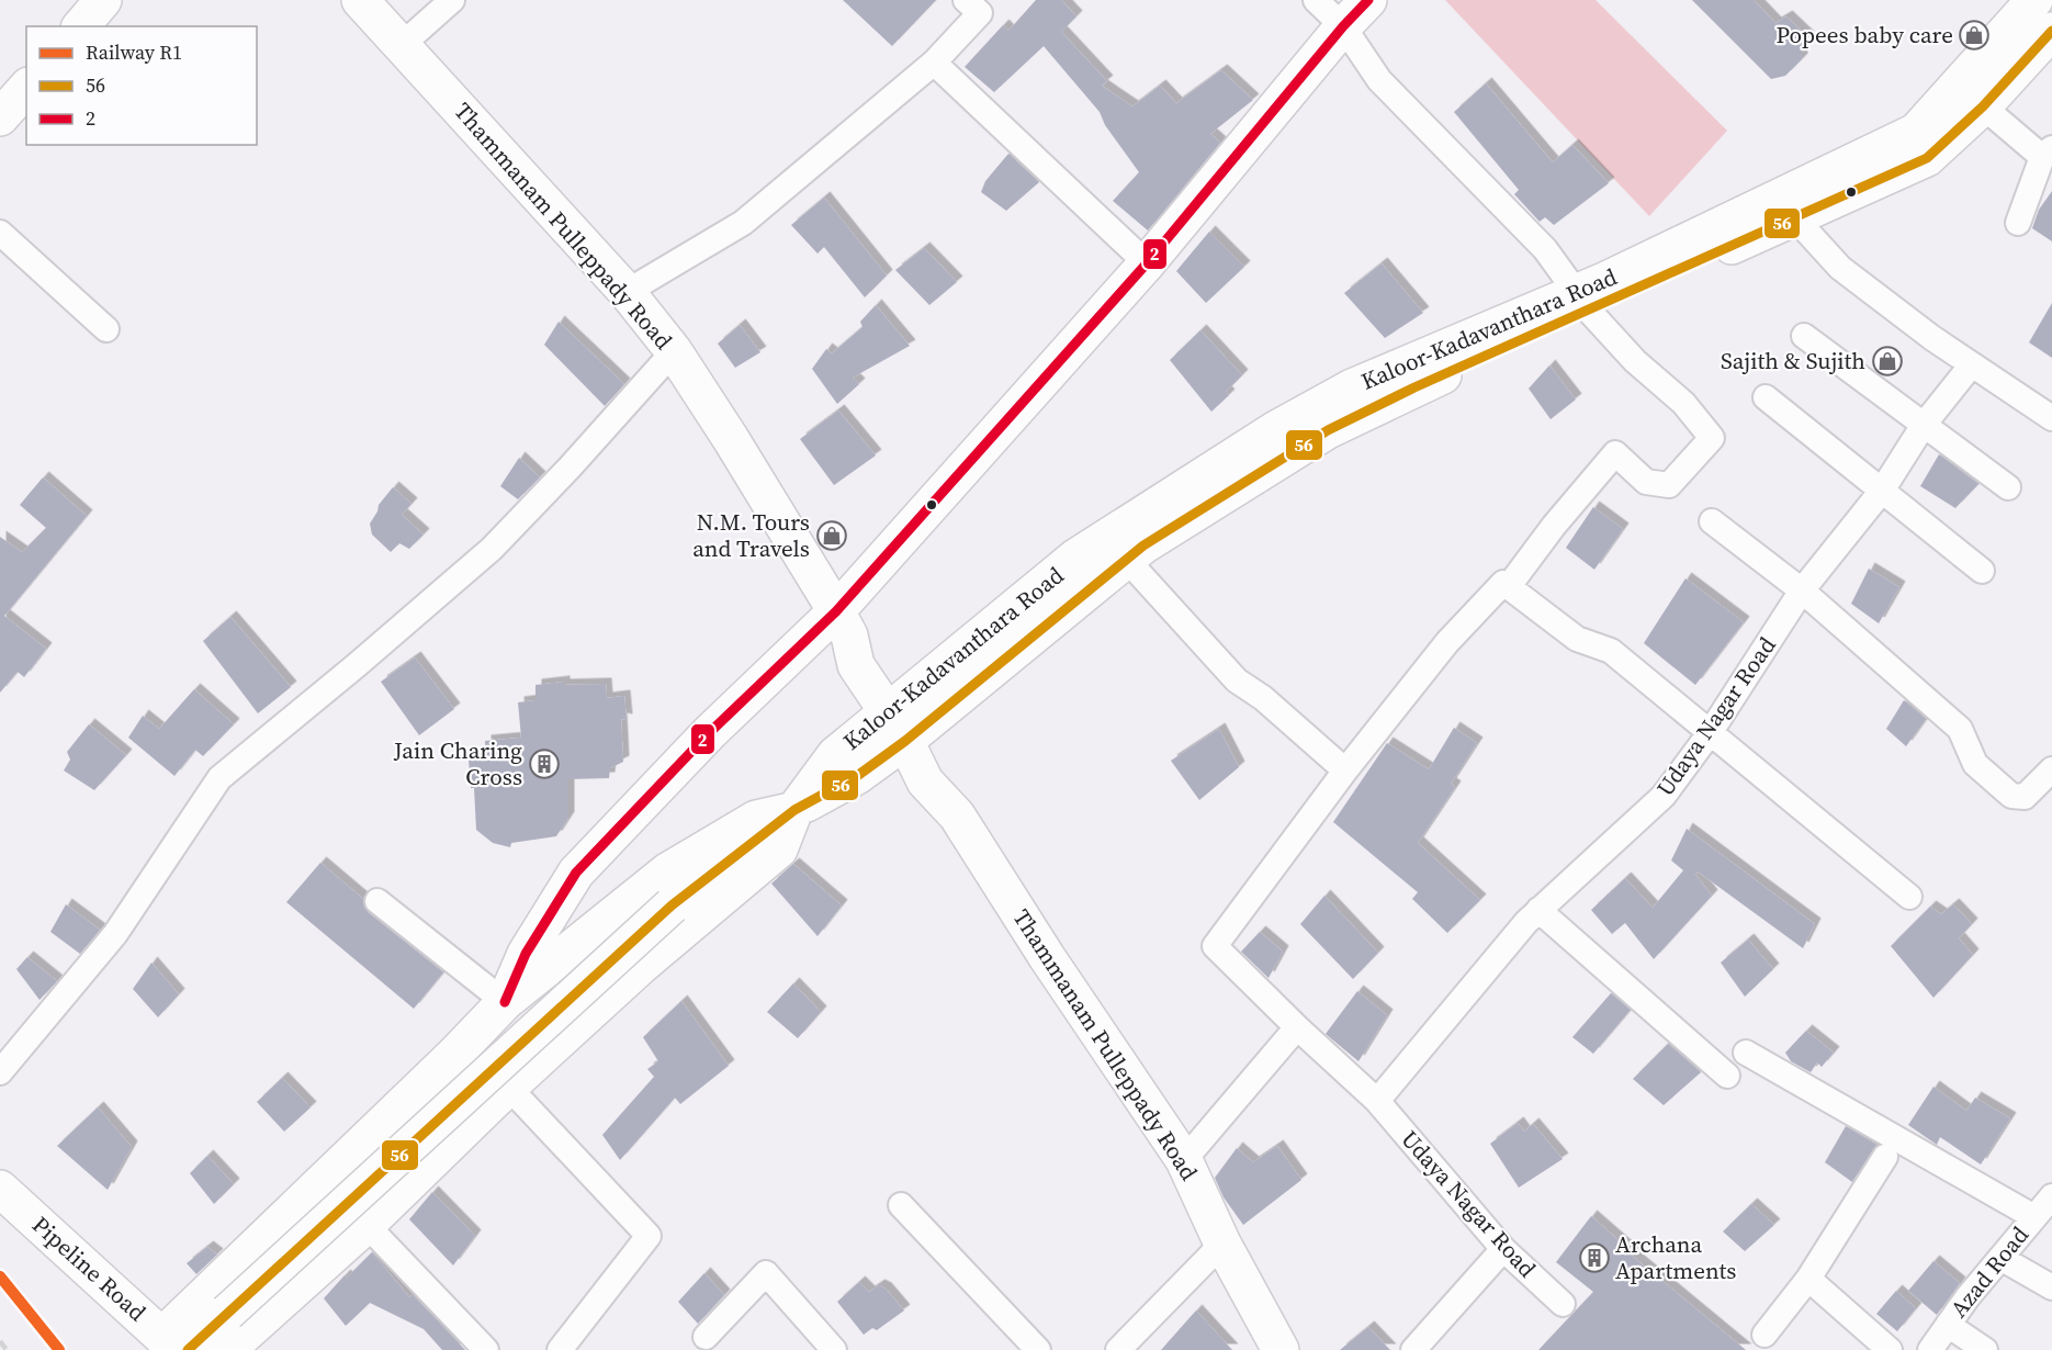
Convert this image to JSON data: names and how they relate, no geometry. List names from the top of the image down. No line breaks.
{"streets":{"main road":["Thammanam Pulleppady Road","Kaloor-Kadavanthara Road","Pipeline Road"],"street":["Udaya Nagar Road","Azad Road"]},"crossings":[["Thammanam Pulleppady Road","Kaloor-Kadavanthara Road"]],"places":{"shop":["Popees baby care","Sajith & Sujith","N.M. Tours and Travels"],"building":["Jain Charing Cross","Archana Apartments"]},"lines":["transit line 2","transit line 56","rail line R1"],"legend":["Railway R1","56","2"]}
